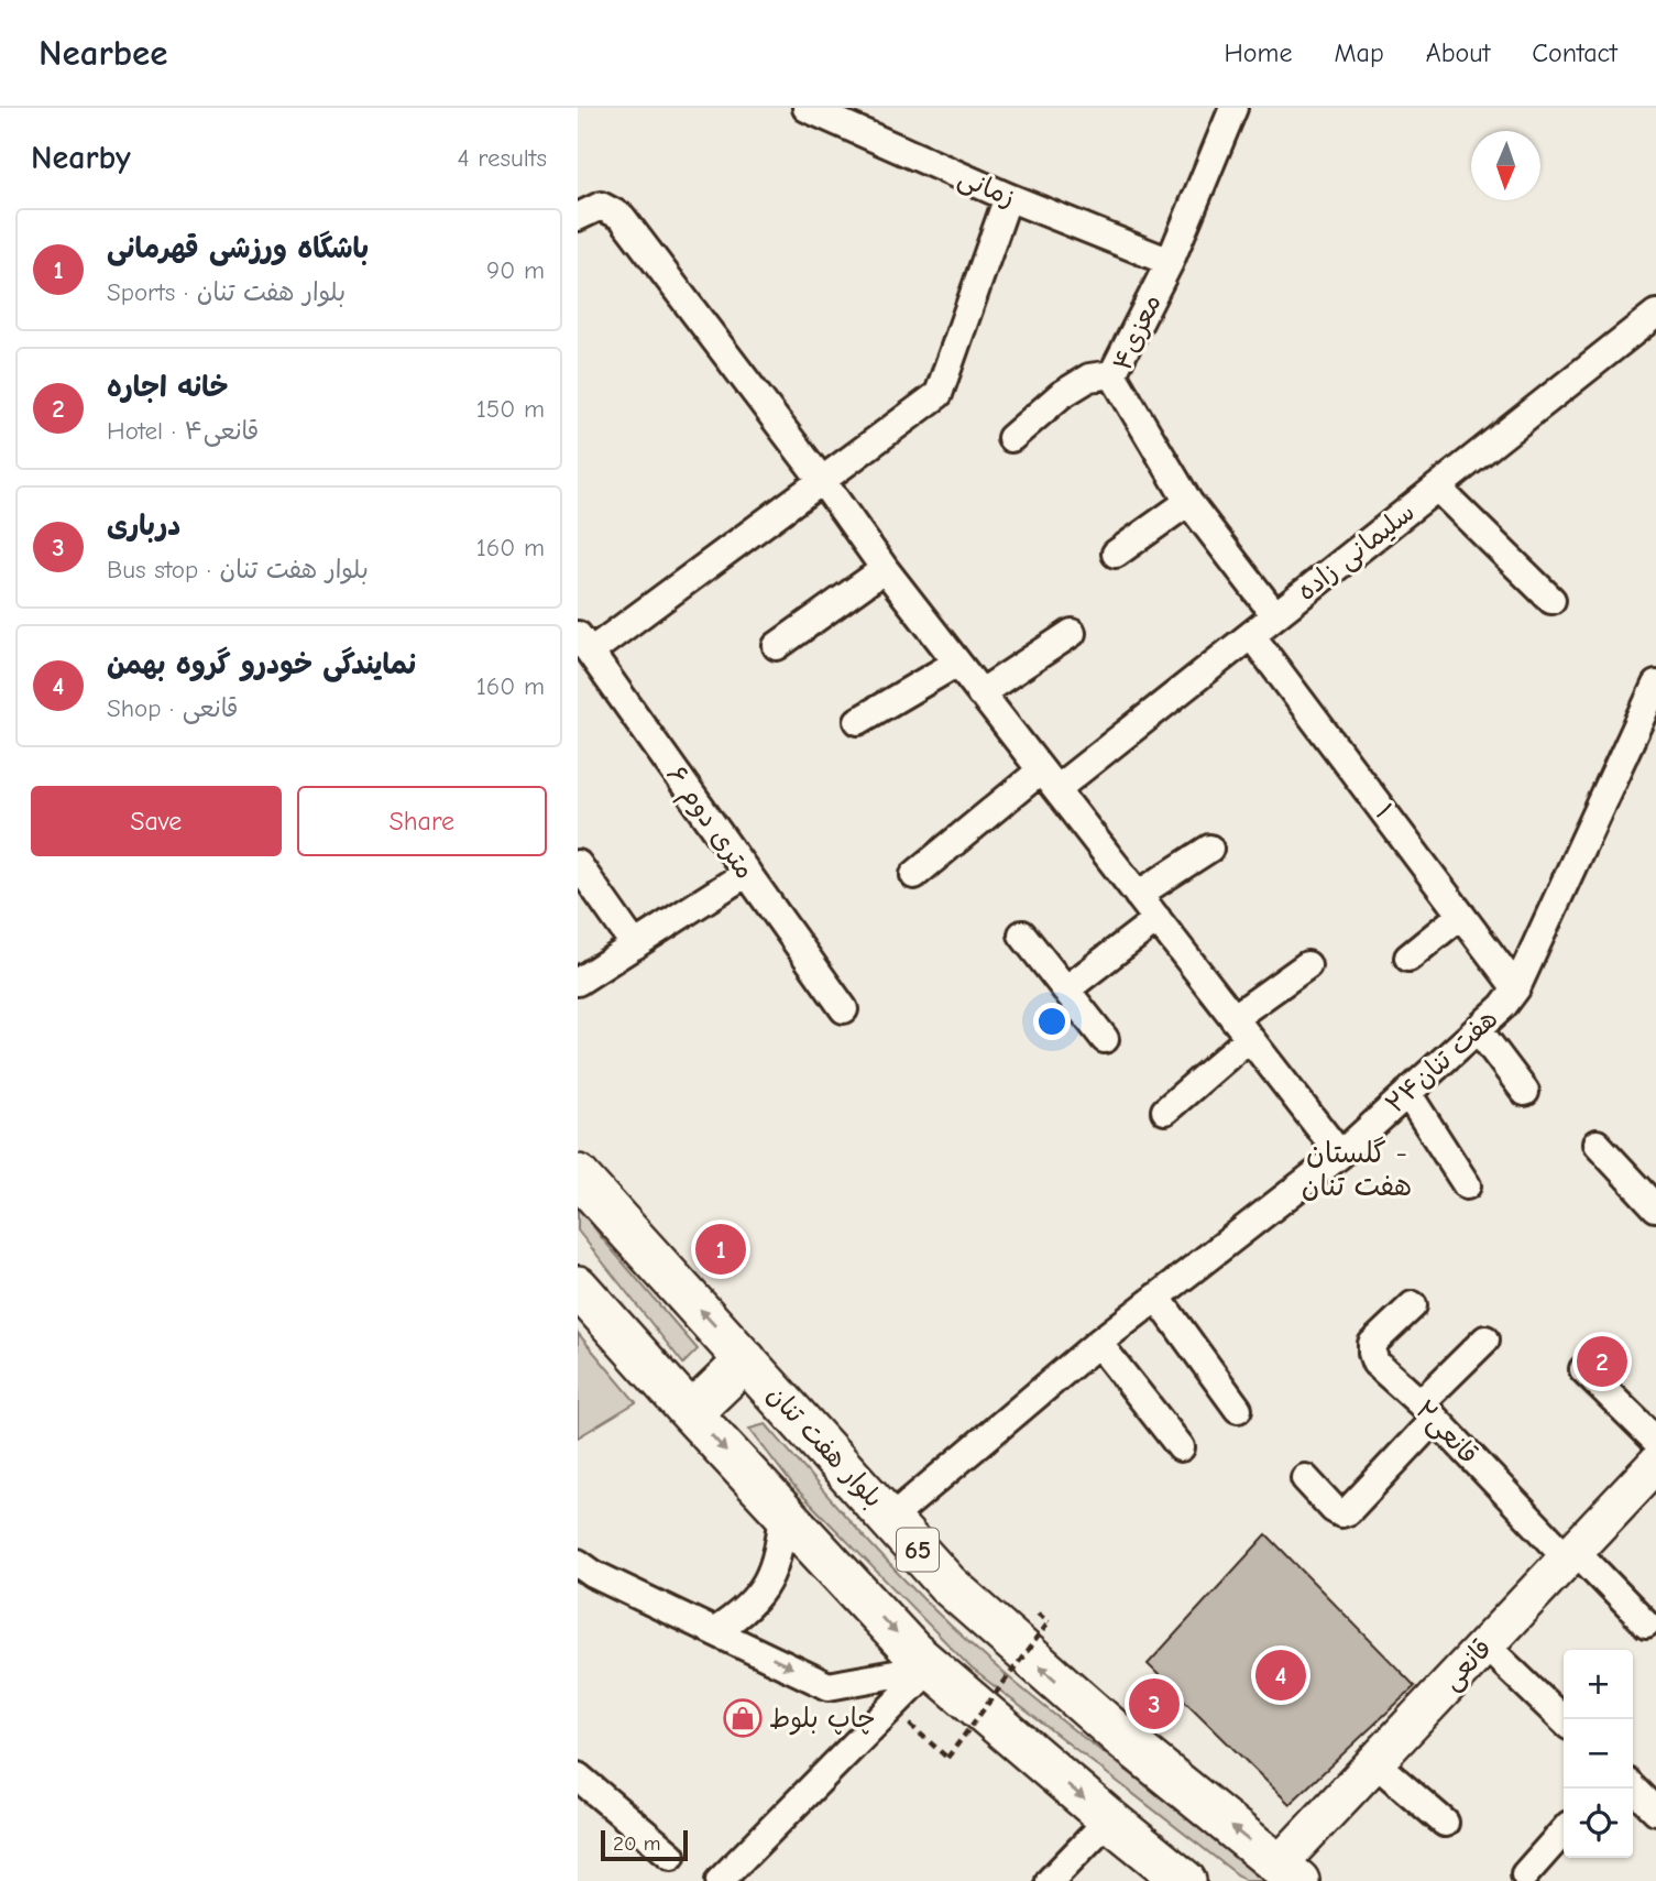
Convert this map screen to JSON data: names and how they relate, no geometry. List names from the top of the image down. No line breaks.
{"streets":{"main road":["بلوار هفت تنان","65"],"street":["زمانی","۴معزی","سلیمانی زاده","۱","۶ متری دوم","هفت تنان۲۴","۲قانعی","قانعی"]},"crossings":[["زمانی","۴معزی"],["۴معزی","سلیمانی زاده"],["سلیمانی زاده","۱"],["۱","هفت تنان۲۴"],["هفت تنان۲۴","بلوار هفت تنان"],["۲قانعی","قانعی"],["بلوار هفت تنان","قانعی"]],"districts":["گلستان - هفت تنان"],"places":{"shop":["چاپ بلوط"]},"scale_bar":"20 m","north":"bottom","page":{"header":"Nearbee","nav":["Home","Map","About","Contact"],"heading":["Nearby","4 results"],"list":[{"mark":"1","name":"باشگاه ورزشی قهرمانی","note":"Sports · بلوار هفت تنان","value":"90 m"},{"mark":"2","name":"خانه اجاره","note":"Hotel · ۴قانعی","value":"150 m"},{"mark":"3","name":"درباری","note":"Bus stop · بلوار هفت تنان","value":"160 m"},{"mark":"4","name":"نمایندگی خودرو گروه بهمن","note":"Shop · قانعی","value":"160 m"}],"buttons":["Save","Share"],"pins":["1","2","4","3"],"map_buttons":["+","−"],"scale":"20 m"}}
